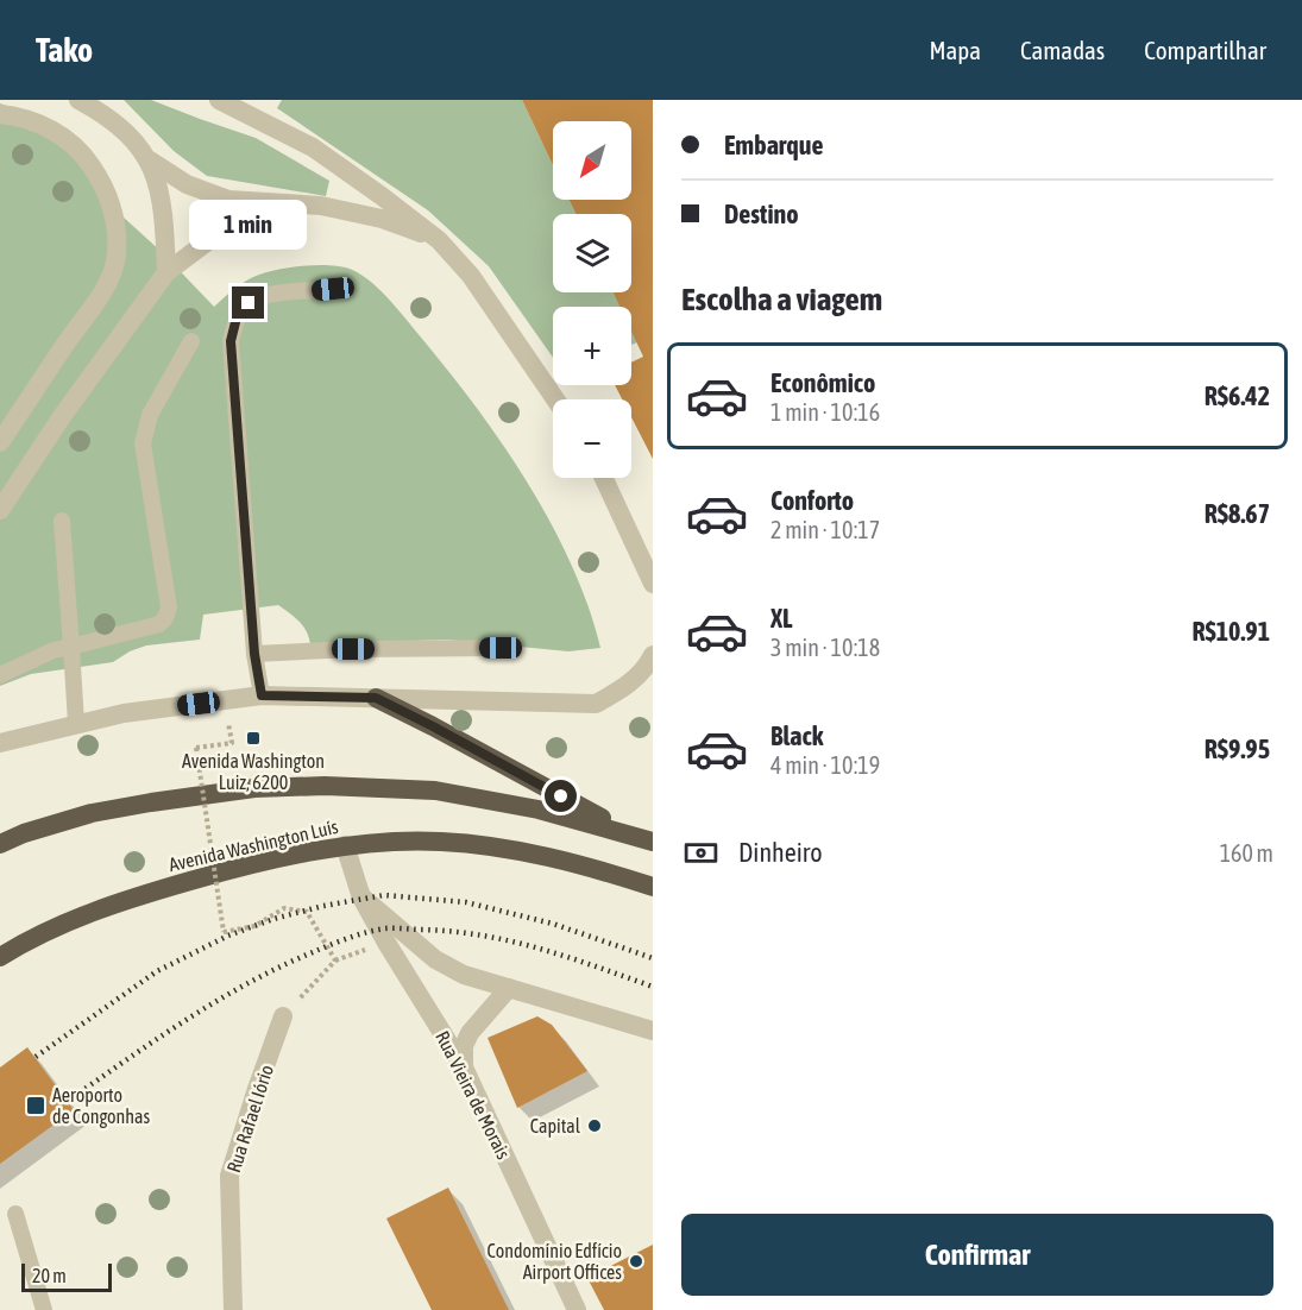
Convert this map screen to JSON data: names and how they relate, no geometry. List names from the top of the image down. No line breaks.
{"streets":{"highway":["Avenida Washington Luís"],"street":["Rua Vieira de Morais","Rua Rafael Iório"]},"crossings":[["Avenida Washington Luís","Rua Vieira de Morais"]],"places":{"transit":["Avenida Washington Luiz, 6200","Aeroporto de Congonhas"],"other":["Capital","Condomínio Edfício Airport Offices"]},"scale_bar":"20 m","north":"bottom left","page":{"header":"Tako","nav":["Mapa","Camadas","Compartilhar"],"banner":["Embarque","Destino"],"map_buttons":["+","−"],"bubble":"1 min","heading":"Escolha a viagem","list":[{"name":"Econômico","note":"1 min · 10:16","value":"R$6.42"},{"name":"Conforto","note":"2 min · 10:17","value":"R$8.67"},{"name":"XL","note":"3 min · 10:18","value":"R$10.91"},{"name":"Black","note":"4 min · 10:19","value":"R$9.95"}],"pay":["Dinheiro","160 m"],"buttons":"Confirmar","scale":"20 m"}}
